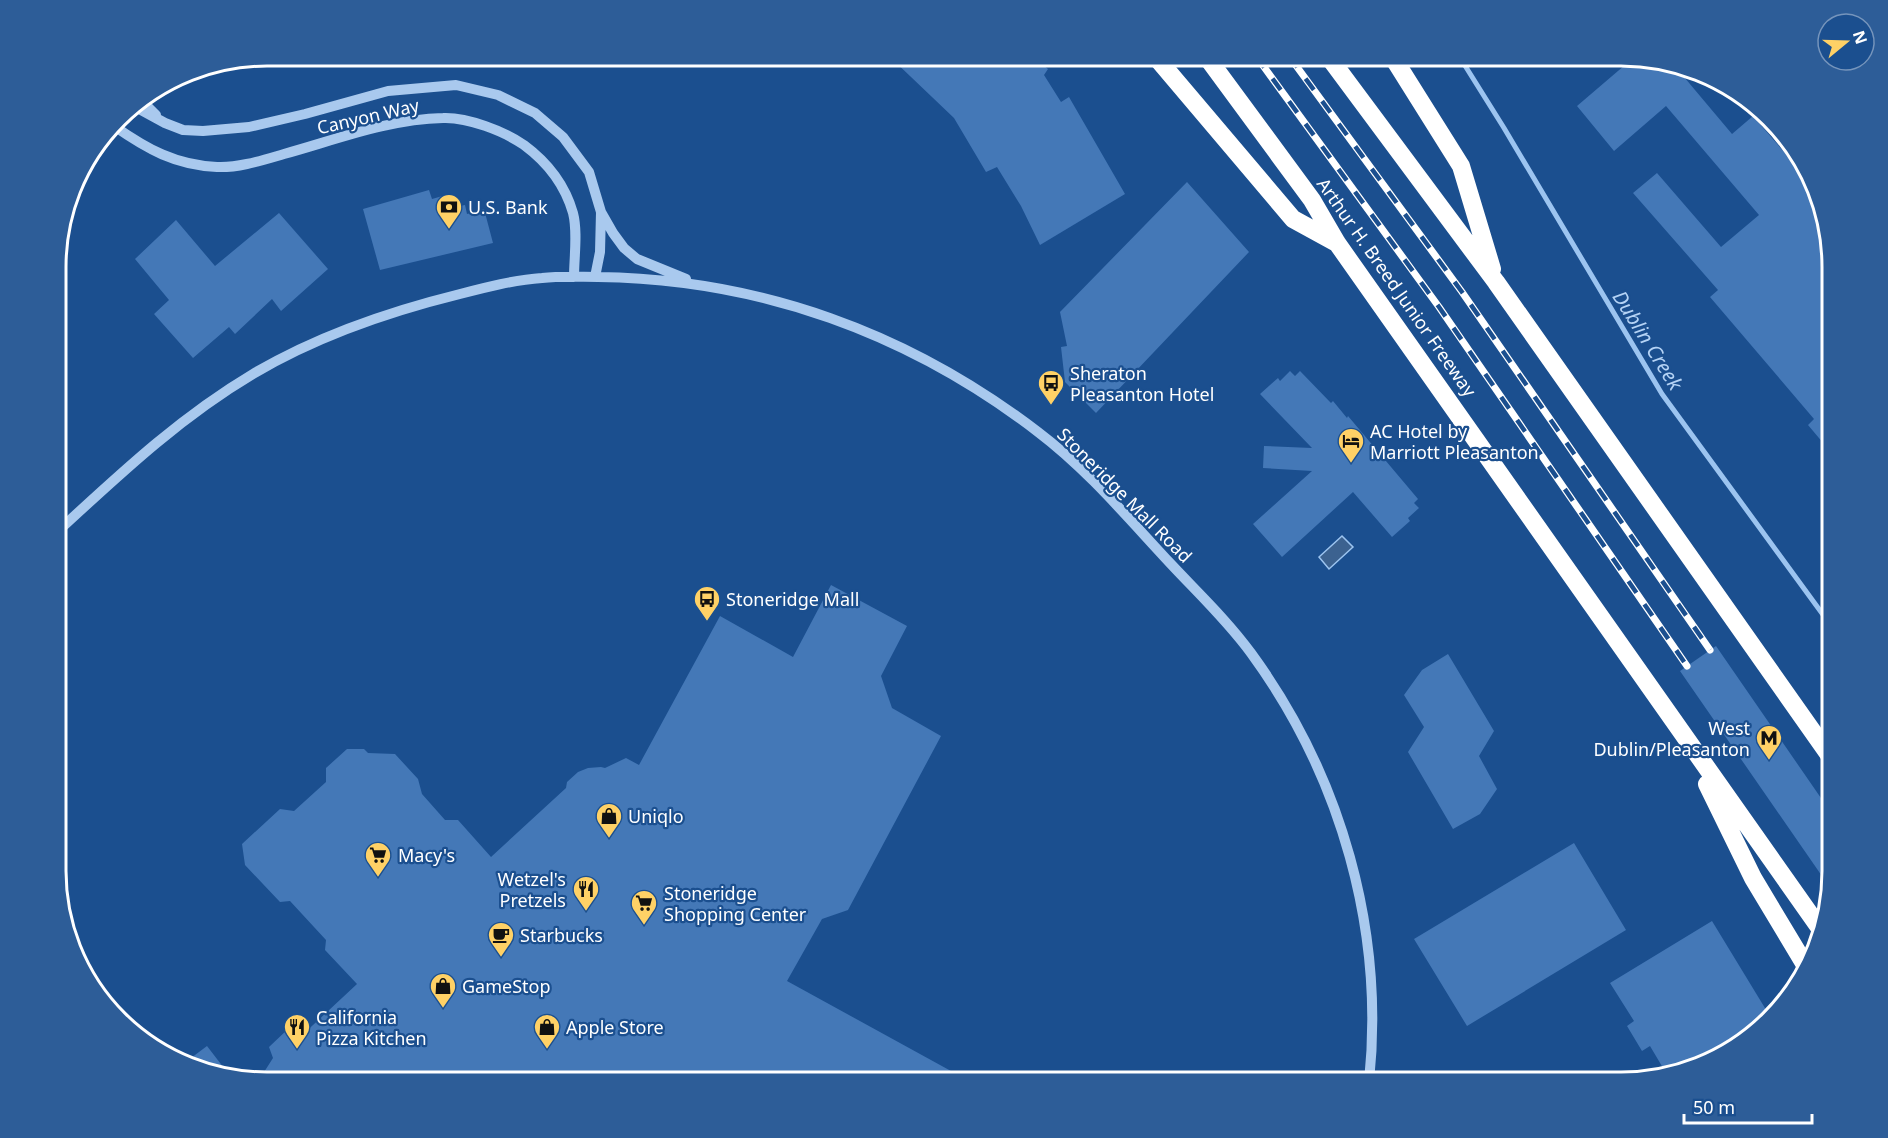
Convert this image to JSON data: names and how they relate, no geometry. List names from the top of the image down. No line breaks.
{"streets":{"highway":["Arthur H. Breed Junior Freeway"],"street":["Canyon Way","Stoneridge Mall Road"]},"crossings":[["Canyon Way","Stoneridge Mall Road"]],"water":["Dublin Creek"],"places":{"bank":["U.S. Bank"],"bus stop":["Sheraton Pleasanton Hotel","Stoneridge Mall"],"hotel":["AC Hotel by Marriott Pleasanton"],"metro station":["West Dublin/Pleasanton"],"shop":["Uniqlo","GameStop","Apple Store"],"supermarket":["Macy's","Stoneridge Shopping Center"],"restaurant":["Wetzel's Pretzels","California Pizza Kitchen"],"cafe":["Starbucks"]},"scale_bar":"50 m","north":"right"}
